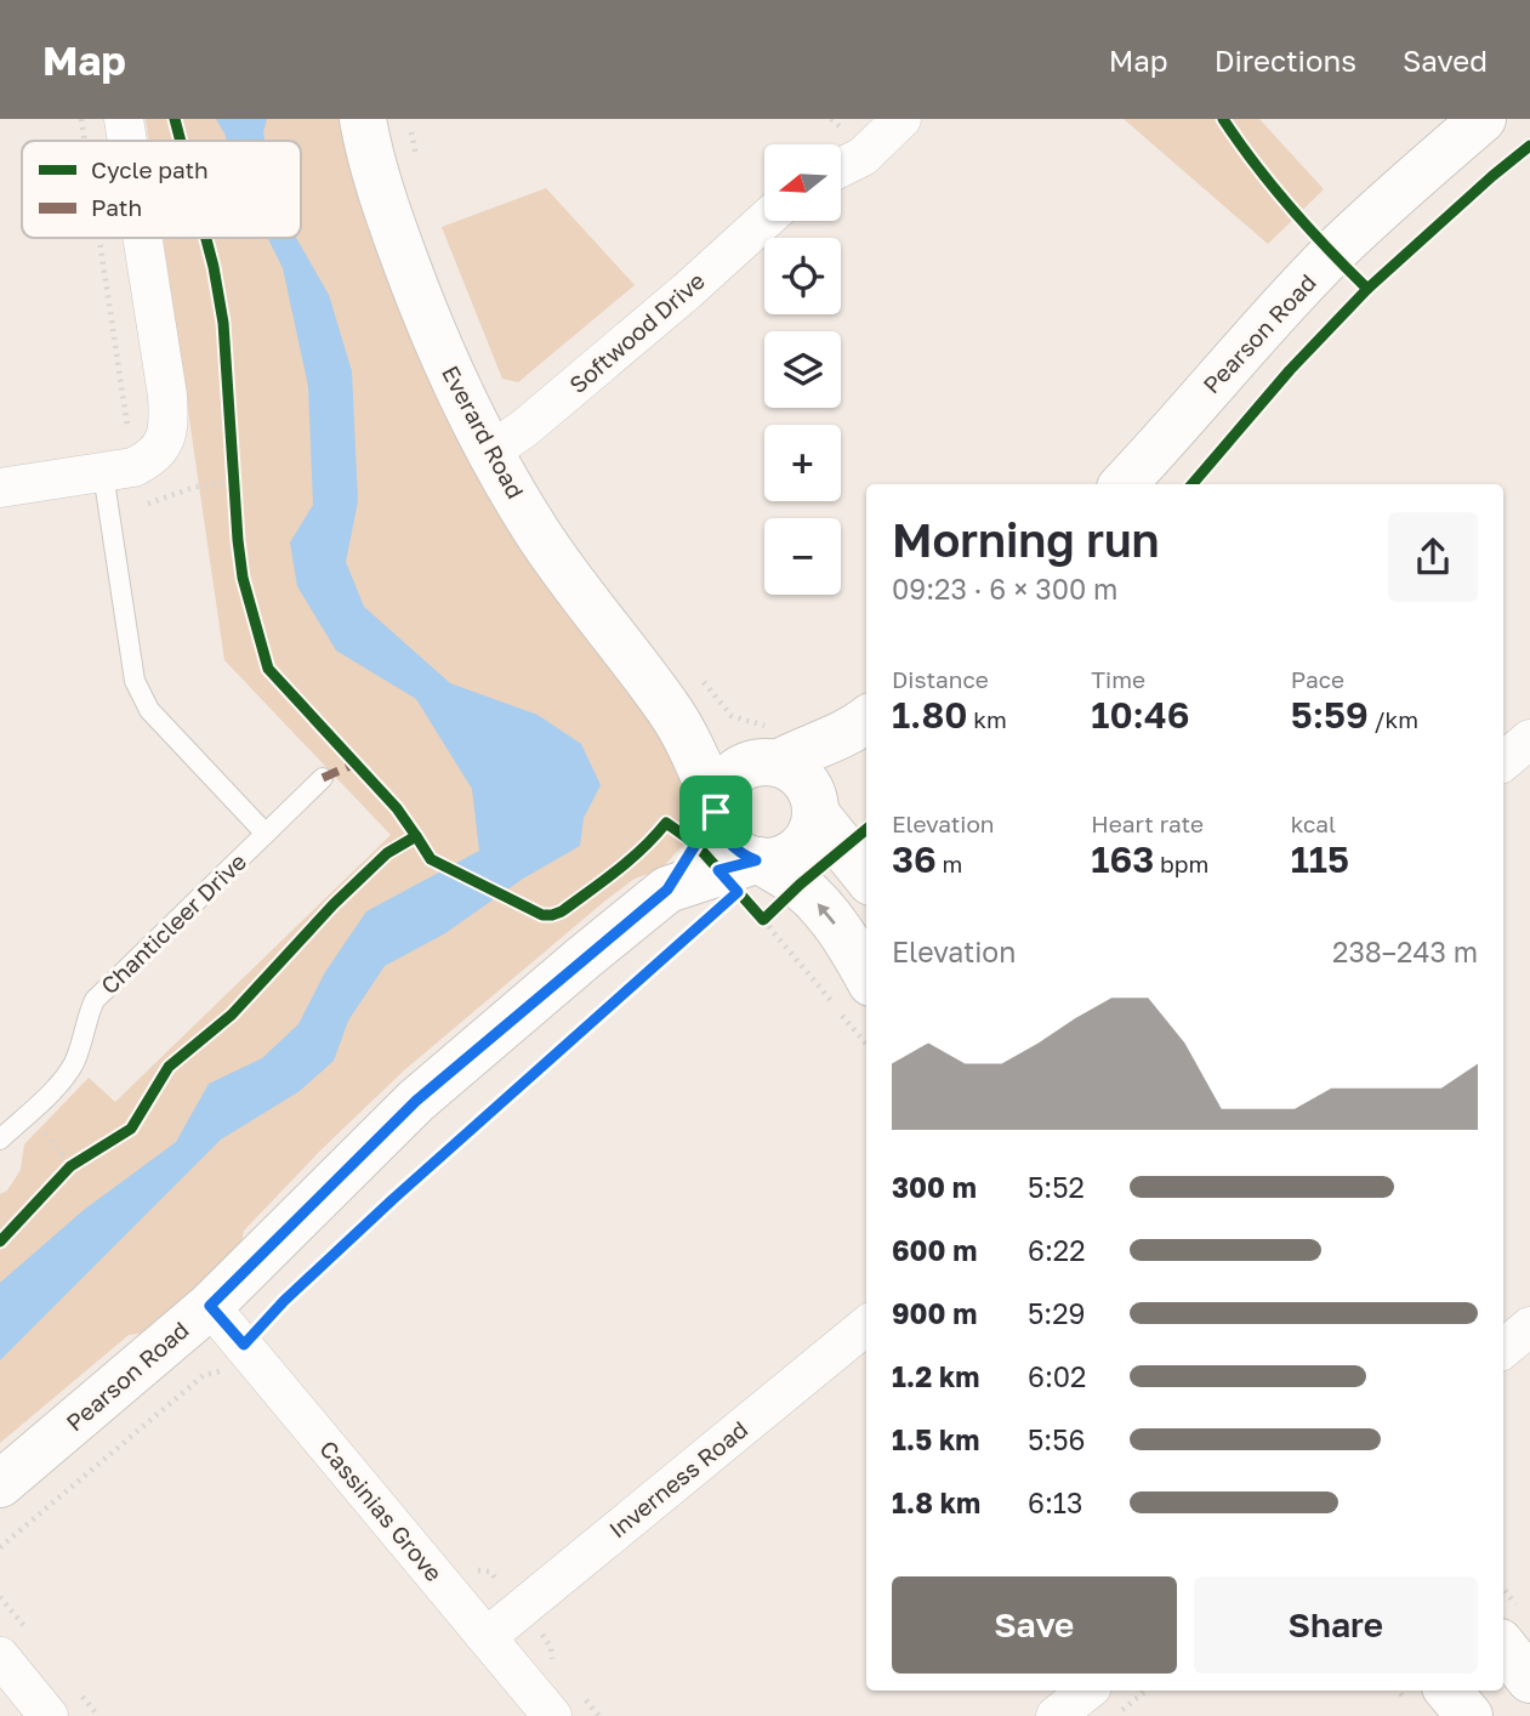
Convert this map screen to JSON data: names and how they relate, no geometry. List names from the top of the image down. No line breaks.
{"streets":{"street":["Softwood Drive","Pearson Road","Everard Road","Inverness Road","Cassinias Grove"],"lane":["Chanticleer Drive"]},"crossings":[["Softwood Drive","Everard Road"],["Pearson Road","Everard Road"],["Pearson Road","Cassinias Grove"],["Inverness Road","Cassinias Grove"]],"legend":["Cycle path","Path"],"north":"left","page":{"header":"Map","nav":["Map","Directions","Saved"],"map_buttons":["+","−"],"heading":["Morning run","09:23 · 6 × 300 m"],"stats":[["Distance","1.80 km"],["Time","10:46"],["Pace","5:59 /km"],["Elevation","36 m"],["Heart rate","163 bpm"],["kcal","115"]],"chart":["Elevation","238–243 m"],"list":[{"name":"300 m","note":"5:52"},{"name":"600 m","note":"6:22"},{"name":"900 m","note":"5:29"},{"name":"1.2 km","note":"6:02"},{"name":"1.5 km","note":"5:56"},{"name":"1.8 km","note":"6:13"}],"buttons":["Save","Share"]}}
